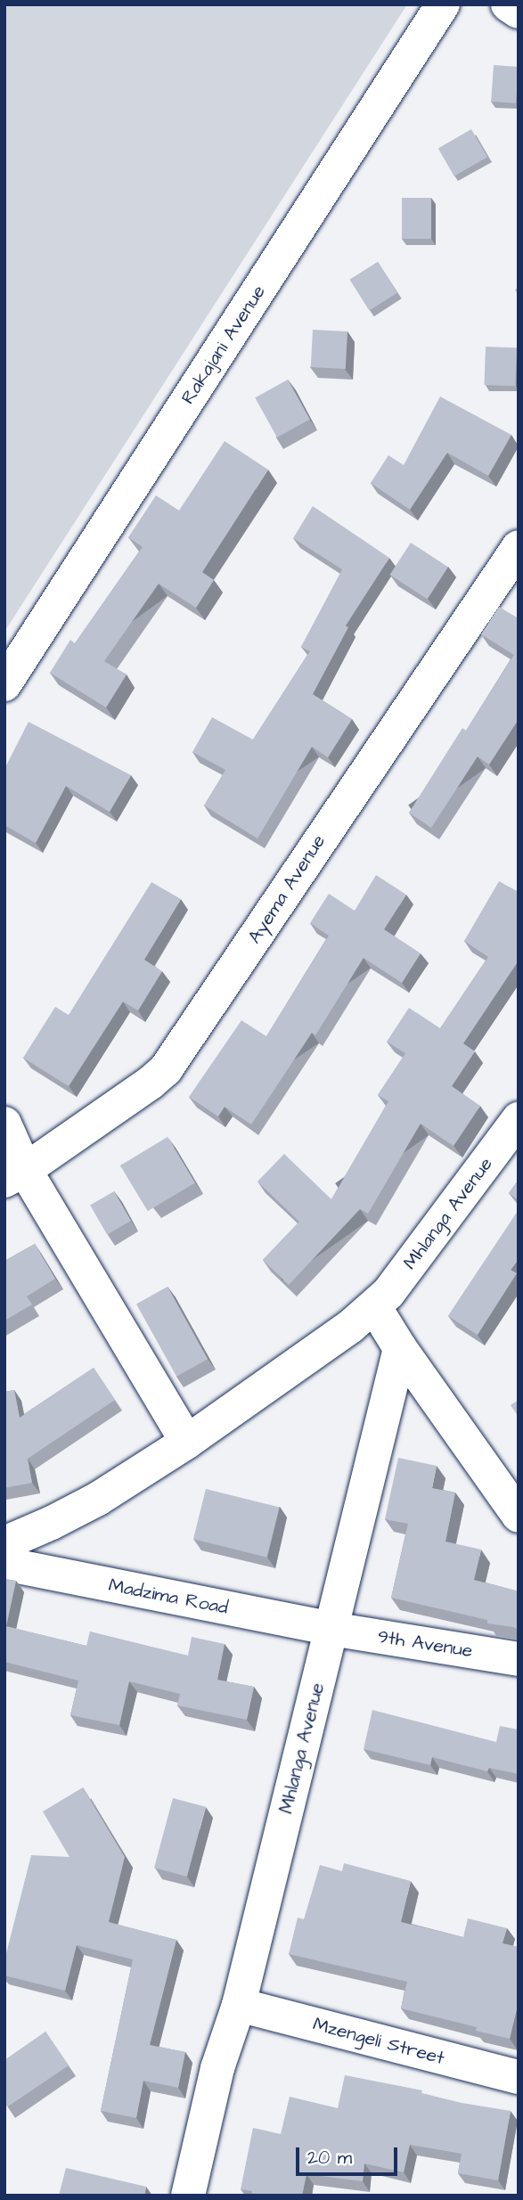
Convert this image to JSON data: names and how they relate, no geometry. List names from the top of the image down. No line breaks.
{"streets":{"street":["Rakajani Avenue","Ayema Avenue","Mhlanga Avenue","Madzima Road","9th Avenue","Mzengeli Street"]},"crossings":[["Mhlanga Avenue","Madzima Road"],["Mhlanga Avenue","9th Avenue"],["Mhlanga Avenue","Mzengeli Street"],["Madzima Road","9th Avenue"]],"scale_bar":"20 m"}
